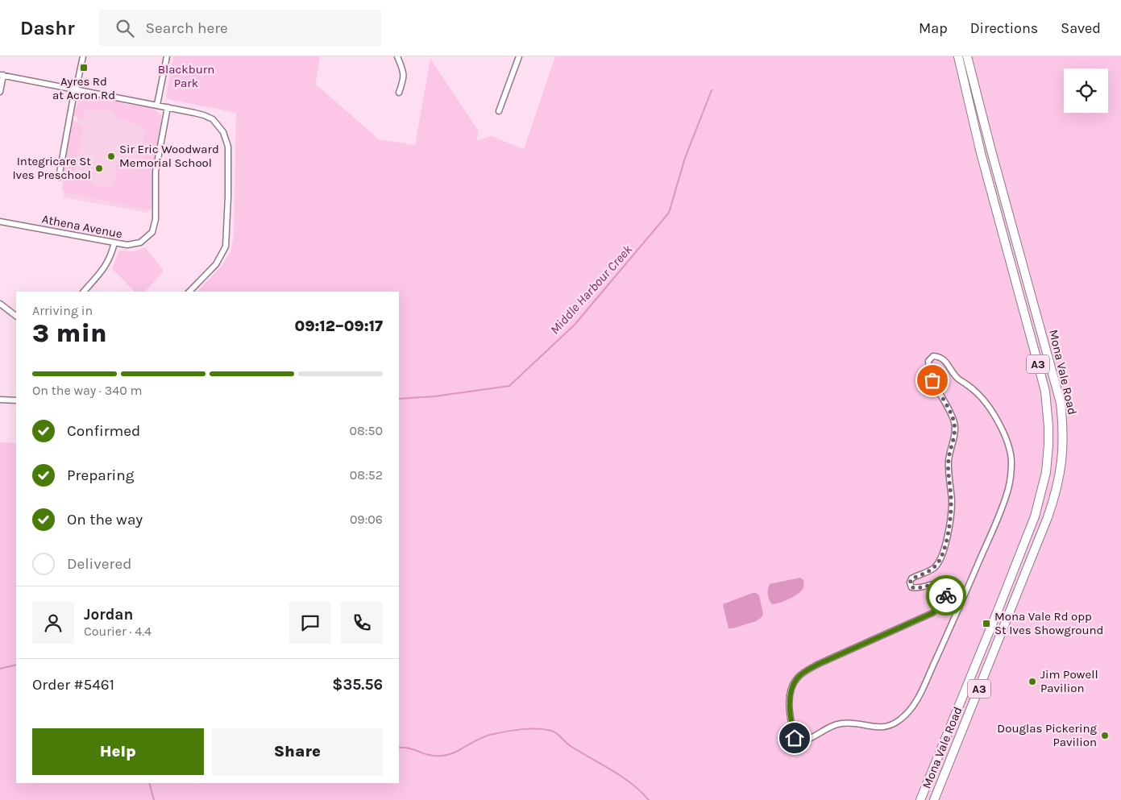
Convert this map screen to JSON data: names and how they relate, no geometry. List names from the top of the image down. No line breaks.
{"streets":{"highway":["A3","Mona Vale Road"],"street":["Athena Avenue"]},"water":["Middle Harbour Creek"],"parks":["Blackburn Park"],"places":{"transit":["Ayres Rd at Acron Rd","Mona Vale Rd opp St Ives Showground"],"other":["Sir Eric Woodward Memorial School","Integricare St Ives Preschool","Jim Powell Pavilion","Douglas Pickering Pavilion"]},"page":{"header":"Dashr","search":"Search here","nav":["Map","Directions","Saved"],"heading":["3 min","Arriving in","09:12–09:17"],"panel":["Jordan","Courier · 4.4","Order #5461","$35.56"],"bar":"On the way · 340 m","list":[["Confirmed","08:50"],["Preparing","08:52"],["On the way","09:06"],"Delivered"],"buttons":["Help","Share"]}}
